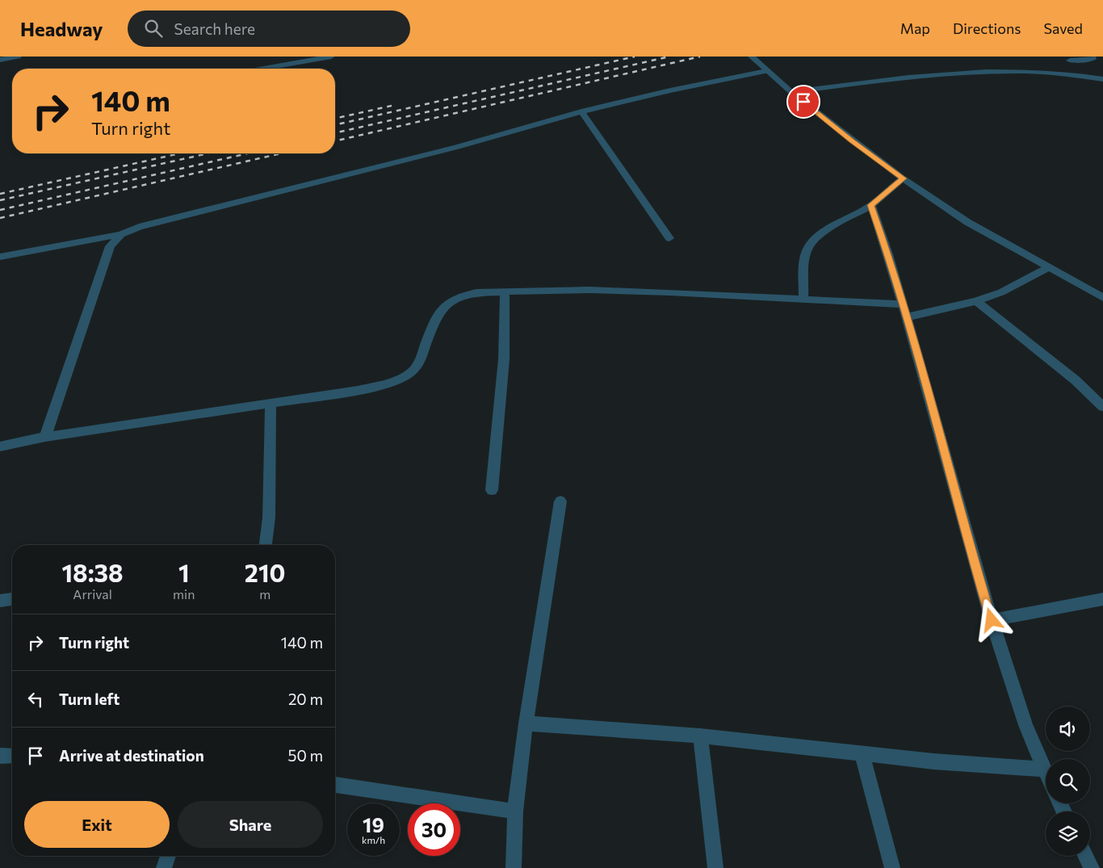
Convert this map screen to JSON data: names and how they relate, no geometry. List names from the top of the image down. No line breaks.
{"page":{"header":"Headway","search":"Search here","nav":["Map","Directions","Saved"],"turn":["140 m","Turn right"],"eta":["18:38","Arrival","1","min","210","m"],"list":[{"name":"Turn right","value":"140 m"},{"name":"Turn left","value":"20 m"},{"name":"Arrive at destination","value":"50 m"}],"buttons":["Exit","Share"],"speed":"19 km/h","limit":"30"}}
